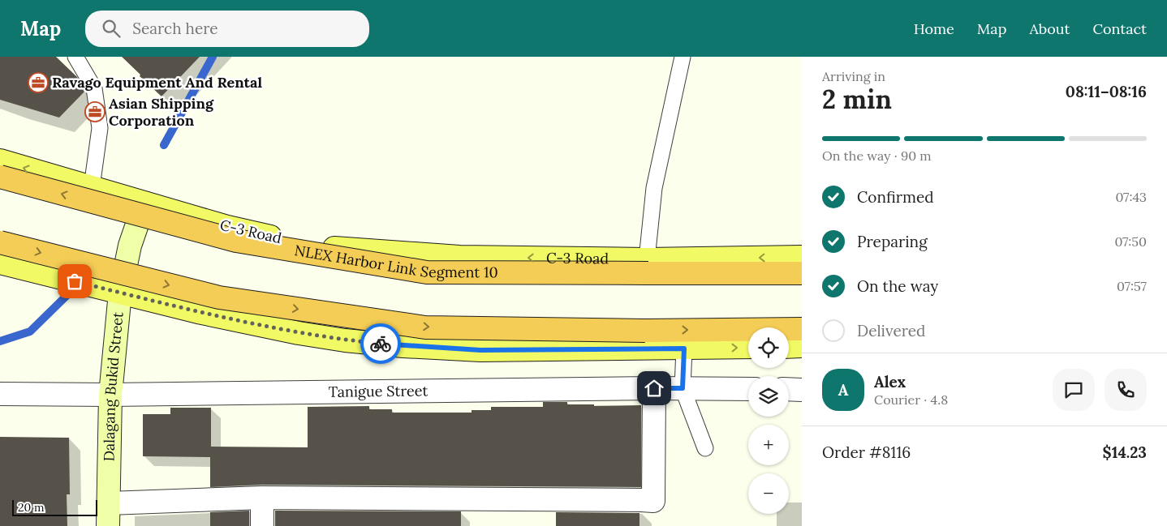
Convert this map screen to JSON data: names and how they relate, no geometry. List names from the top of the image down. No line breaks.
{"streets":{"highway":["NLEX Harbor Link Segment 10"],"main road":["C-3 Road","Dalagang Bukid Street"],"street":["Tanigue Street"]},"crossings":[["C-3 Road","Dalagang Bukid Street"],["Dalagang Bukid Street","Tanigue Street"]],"places":{"office":["Ravago Equipment And Rental","Asian Shipping Corporation"]},"scale_bar":"20 m","page":{"header":"Map","search":"Search here","nav":["Home","Map","About","Contact"],"heading":["2 min","Arriving in","08:11–08:16"],"panel":["Alex","Courier · 4.8","Order #8116","$14.23"],"bar":"On the way · 90 m","list":[["Confirmed","07:43"],["Preparing","07:50"],["On the way","07:57"],"Delivered"],"map_buttons":["+","−"],"round":"A","scale":"20 m"}}
